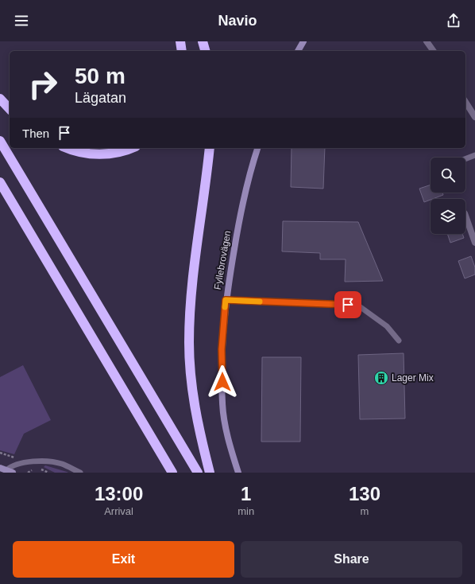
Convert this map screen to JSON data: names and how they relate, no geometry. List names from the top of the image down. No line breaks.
{"streets":{"street":["Fyllebrovägen"]},"places":{"building":["Lager Mix"]},"page":{"header":"Navio","turn":["50 m","Lägatan"],"then":"Then","eta":["13:00","Arrival","1","min","130","m"],"buttons":["Exit","Share"]}}
